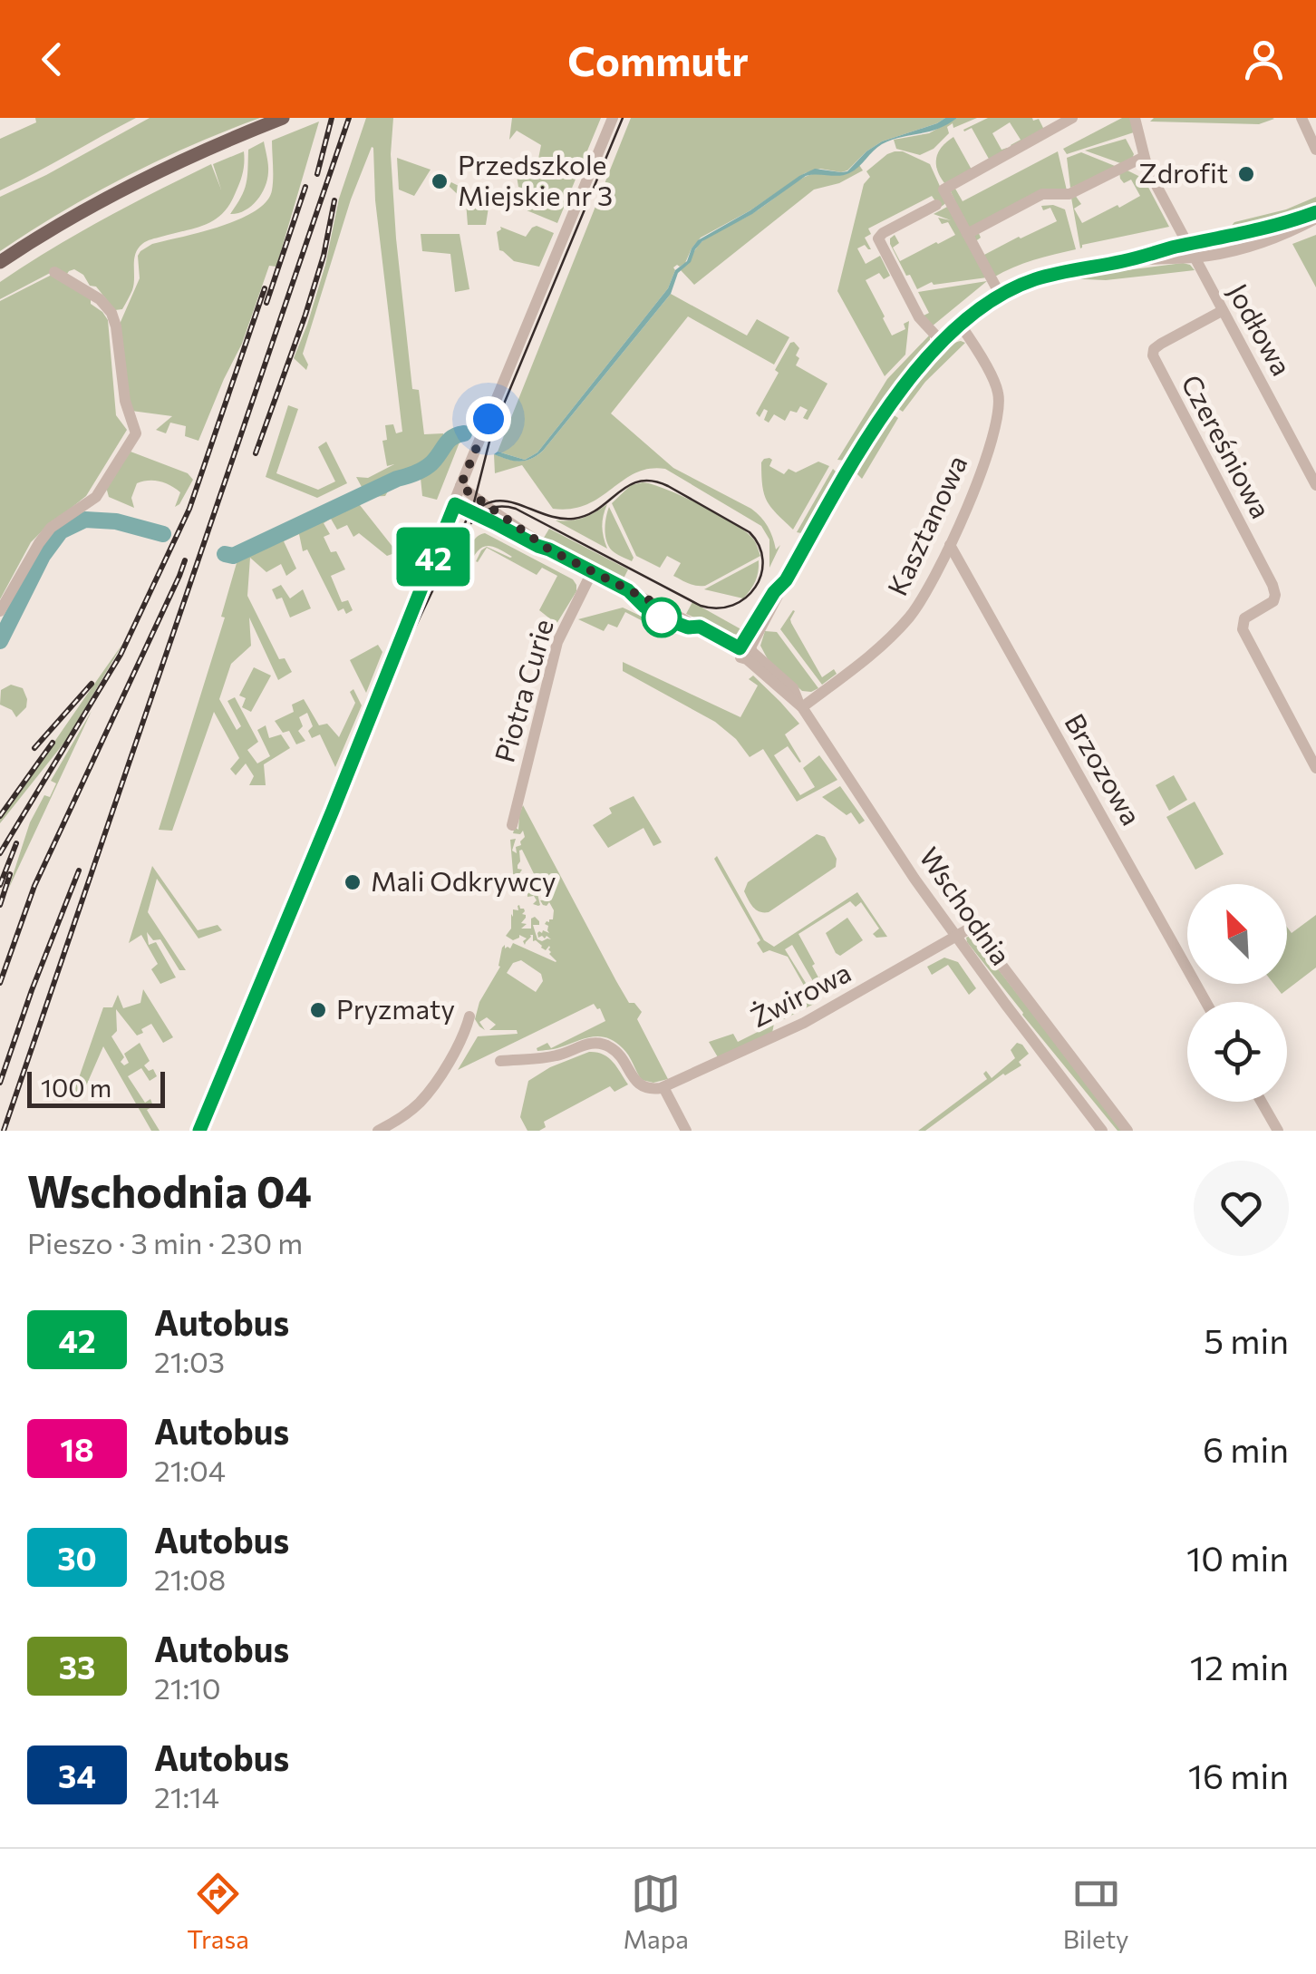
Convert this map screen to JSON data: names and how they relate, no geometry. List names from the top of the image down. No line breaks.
{"streets":{"street":["Jodłowa","Czereśniowa","Kasztanowa","Piotra Curie","Brzozowa","Wschodnia","Żwirowa"]},"crossings":[["Jodłowa","Czereśniowa"],["Kasztanowa","Brzozowa"],["Kasztanowa","Wschodnia"],["Piotra Curie","Wschodnia"],["Wschodnia","Żwirowa"]],"places":["Zdrofit","Przedszkole Miejskie nr 3","Mali Odkrywcy","Pryzmaty"],"lines":["bus line 42"],"scale_bar":"100 m","north":"top left","page":{"header":"Commutr","on_map":"42","scale":"100 m","heading":["Wschodnia 04","Pieszo · 3 min · 230 m"],"list":[{"mark":"42","name":"Autobus","note":"21:03","value":"5 min"},{"mark":"18","name":"Autobus","note":"21:04","value":"6 min"},{"mark":"30","name":"Autobus","note":"21:08","value":"10 min"},{"mark":"33","name":"Autobus","note":"21:10","value":"12 min"},{"mark":"34","name":"Autobus","note":"21:14","value":"16 min"}],"tabs":["Trasa","Mapa","Bilety"]}}
